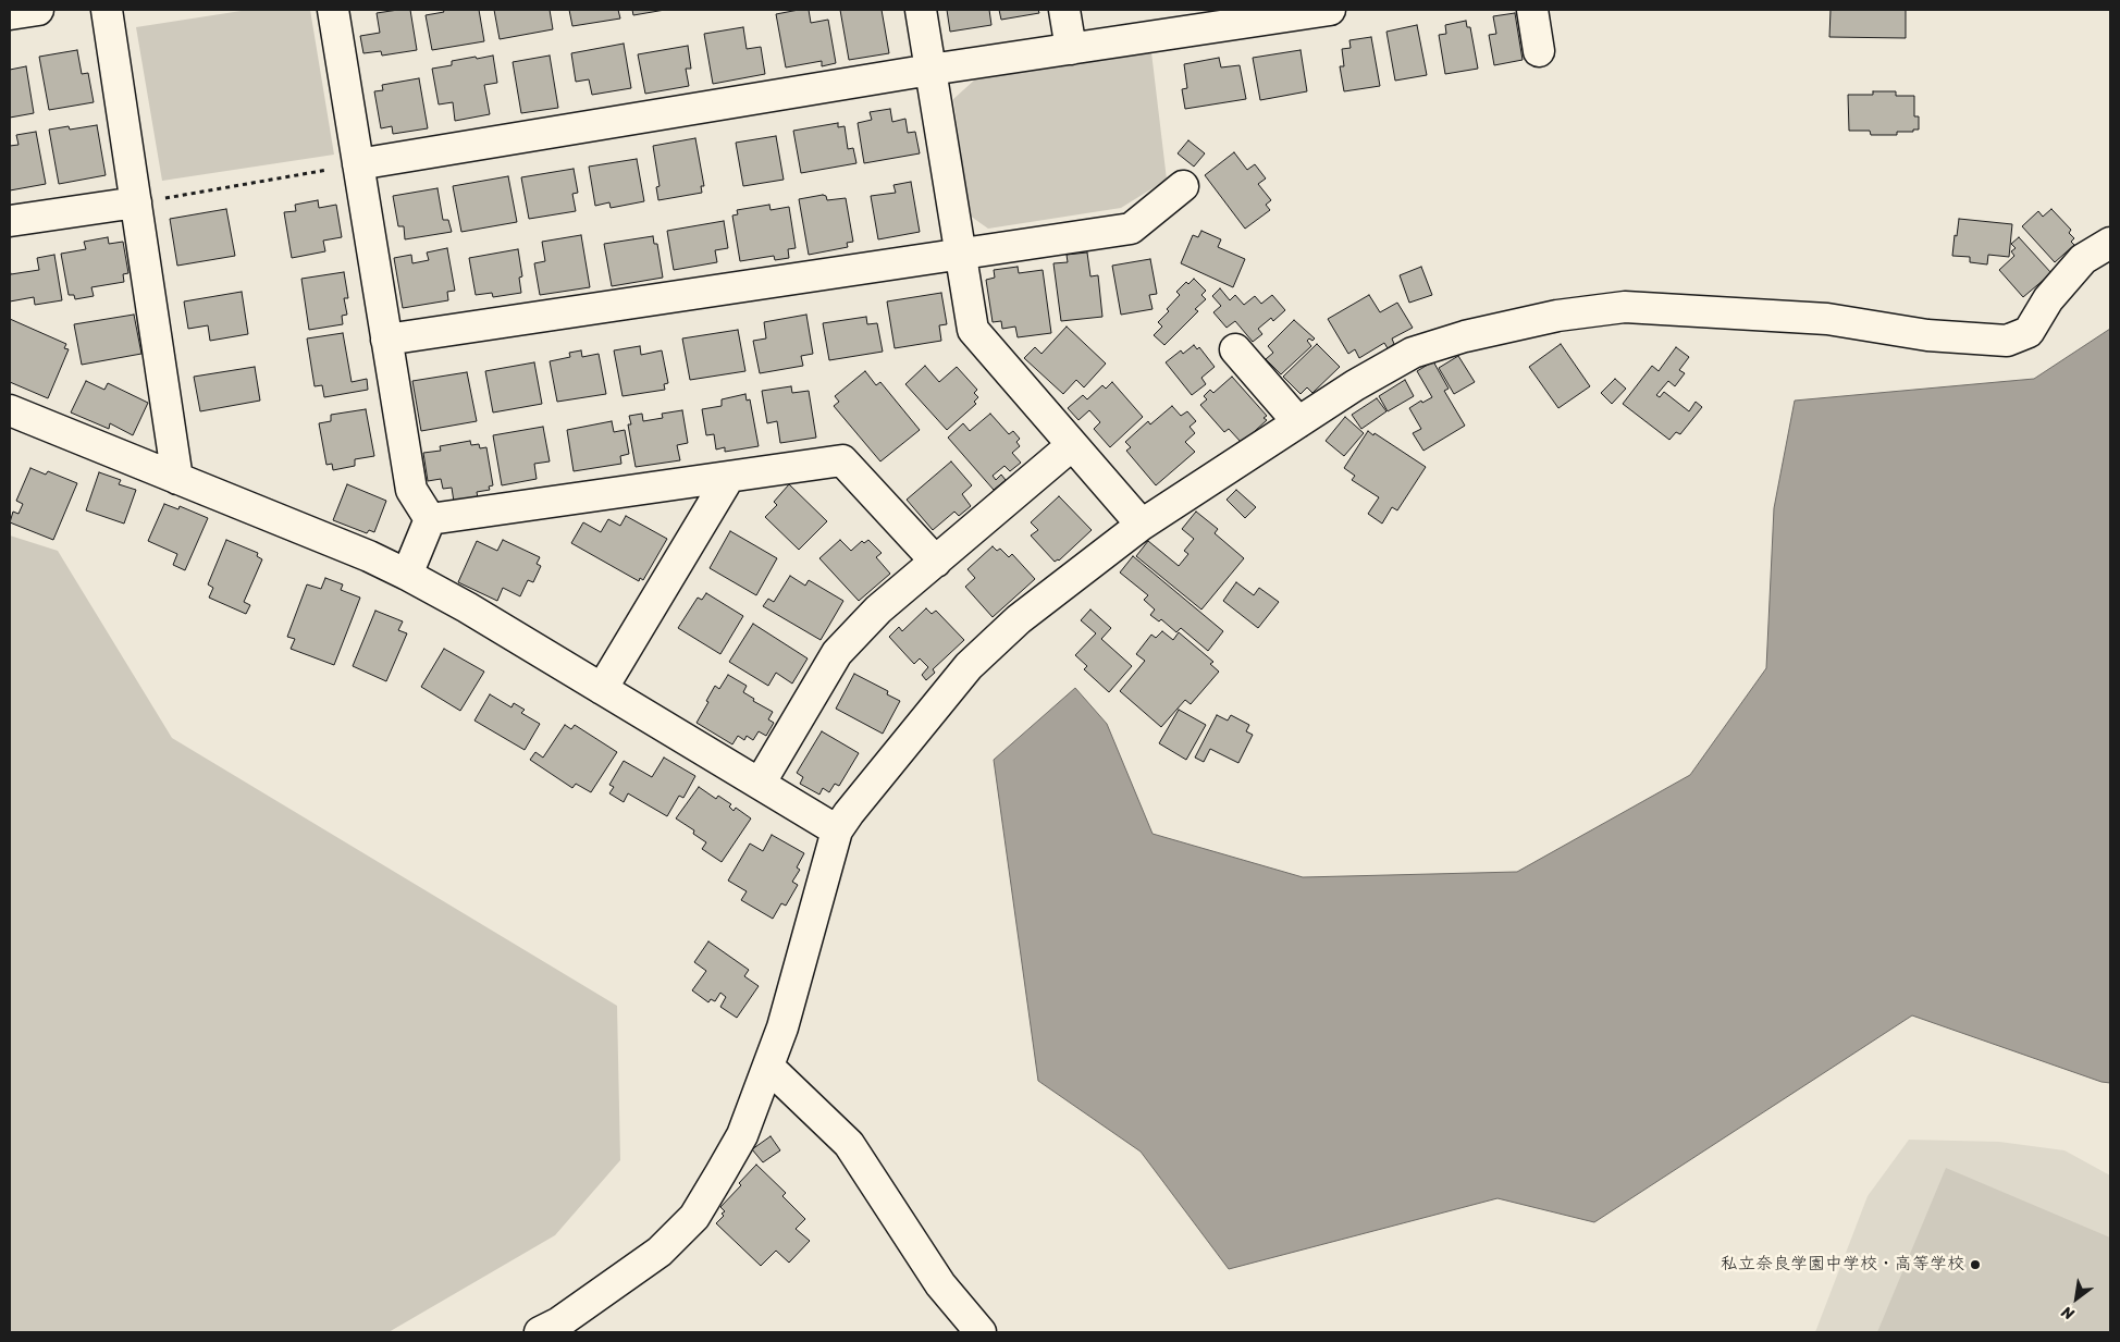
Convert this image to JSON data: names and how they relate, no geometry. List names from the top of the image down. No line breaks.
{"places":["私立奈良学園中学校・高等学校"],"north":"bottom left"}
